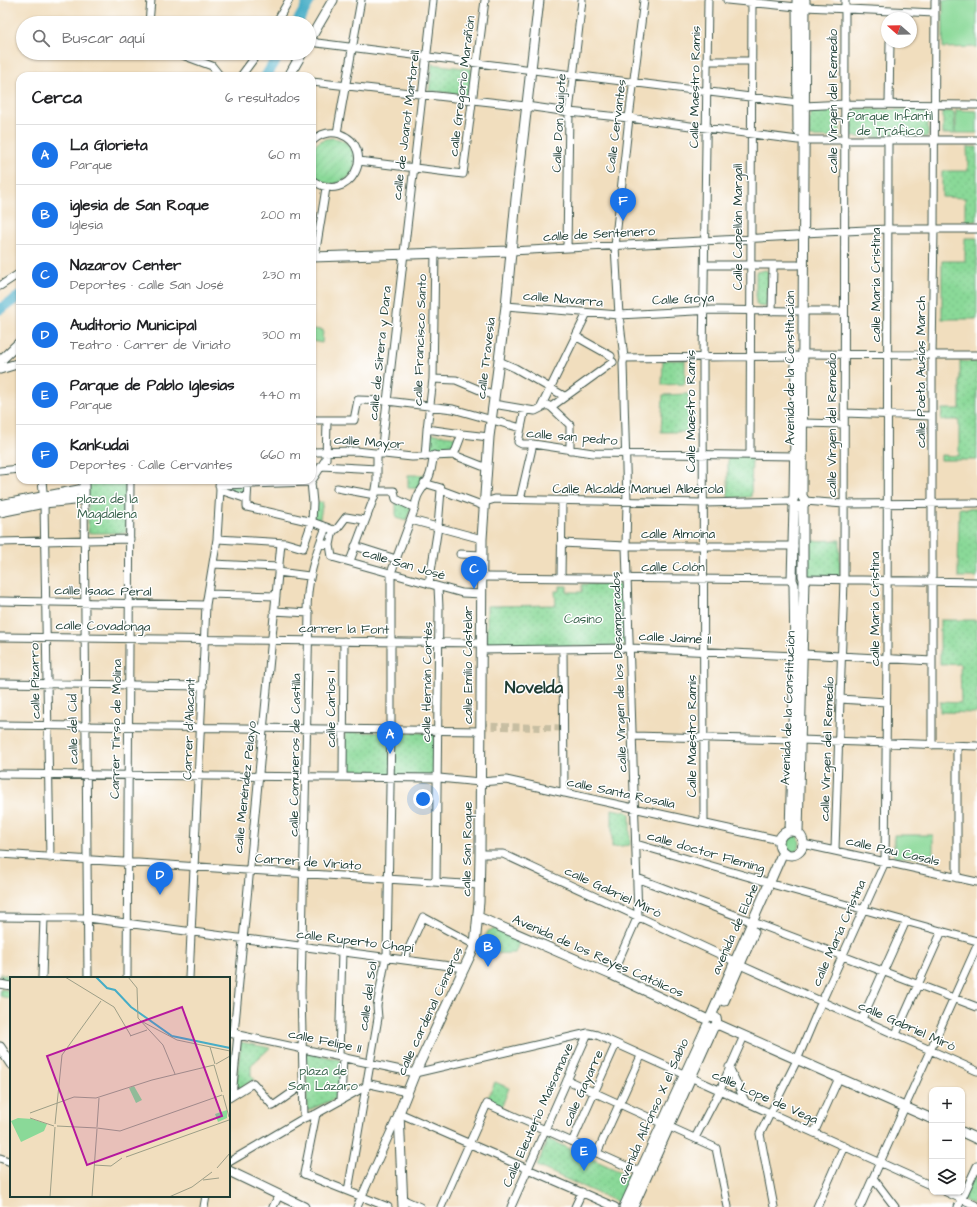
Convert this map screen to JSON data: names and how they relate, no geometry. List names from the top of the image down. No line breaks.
{"streets":{"street":["calle Gregorio Marañón","Calle Maestro Ramis","calle Virgen del Remedio","Calle Don Quijote","calle de Joanot Martorell","Calle Cervantes","Calle Capellán Margall","calle de Sentenero","calle María Cristina","calle Navarra","Calle Goya","calle Francisco Santo","calle de Sirera y Dara","calle Travesía","Avenida de la Constitución","calle Poeta Ausías March","calle san pedro","calle Mayor","Calle Alcalde Manuel Alberola","calle Almoina","calle San José","calle Colón","calle Isaac Peral","calle Covadonga","carrer la Font","calle Jaime II","calle Emilio Castelar","calle Virgen de los Desamparados","calle Pizarro","calle Hernán Cortés","calle Carlos I","calle del Cid","Carrer Tirso de Molina","Carrer d'Alacant","calle Comuneros de Castilla","calle Menéndez Pelayo","calle Santa Rosalía","calle San Roque","calle Pau Casals","calle doctor Fleming","Carrer de Viriato","calle Gabriel Miró","avenida de Elche","calle Ruperto Chapí","Avenida de los Reyes Católicos","calle del Sol","calle cardenal Cisneros","calle Felipe II","calle Gayarre","calle Lope de Vega","avenida Alfonso X el Sabio","Calle Eleuterio Maisonnave"]},"crossings":[["calle Gregorio Marañón","calle de Joanot Martorell"],["Calle Maestro Ramis","calle de Sentenero"],["Calle Maestro Ramis","Calle Goya"],["Calle Maestro Ramis","calle san pedro"],["Calle Maestro Ramis","Calle Alcalde Manuel Alberola"],["Calle Maestro Ramis","calle Almoina"],["Calle Maestro Ramis","calle Colón"],["Calle Maestro Ramis","calle Jaime II"],["Calle Maestro Ramis","calle Santa Rosalía"],["calle Virgen del Remedio","calle de Sentenero"],["calle Virgen del Remedio","Calle Goya"],["calle Virgen del Remedio","Calle Alcalde Manuel Alberola"],["calle Virgen del Remedio","calle Colón"],["calle Virgen del Remedio","calle Jaime II"],["calle Virgen del Remedio","calle Pau Casals"],["Calle Don Quijote","calle de Sentenero"],["calle de Joanot Martorell","calle de Sentenero"],["calle de Joanot Martorell","calle de Sirera y Dara"],["Calle Cervantes","calle de Sentenero"],["Calle Cervantes","calle Navarra"],["Calle Cervantes","Calle Goya"],["Calle Cervantes","calle Virgen de los Desamparados"],["Calle Capellán Margall","calle de Sentenero"],["Calle Capellán Margall","Calle Goya"],["Calle Capellán Margall","calle san pedro"],["calle de Sentenero","calle María Cristina"],["calle de Sentenero","calle Francisco Santo"],["calle de Sentenero","calle de Sirera y Dara"],["calle de Sentenero","calle Travesía"],["calle de Sentenero","Avenida de la Constitución"],["calle de Sentenero","calle Poeta Ausías March"],["calle María Cristina","Calle Alcalde Manuel Alberola"],["calle María Cristina","calle Colón"],["calle María Cristina","calle Jaime II"],["calle María Cristina","calle Pau Casals"],["calle María Cristina","calle doctor Fleming"],["calle María Cristina","calle Gabriel Miró"],["calle María Cristina","Avenida de los Reyes Católicos"],["calle María Cristina","calle Lope de Vega"],["calle Navarra","Calle Goya"],["calle Navarra","calle Travesía"],["Calle Goya","Avenida de la Constitución"],["calle Francisco Santo","calle Mayor"],["calle de Sirera y Dara","calle Mayor"],["calle Travesía","calle Emilio Castelar"],["Avenida de la Constitución","calle san pedro"],["Avenida de la Constitución","Calle Alcalde Manuel Alberola"],["Avenida de la Constitución","calle Almoina"],["Avenida de la Constitución","calle Colón"],["Avenida de la Constitución","calle Jaime II"],["Avenida de la Constitución","calle Santa Rosalía"],["Avenida de la Constitución","calle Pau Casals"],["Avenida de la Constitución","avenida de Elche"],["calle Poeta Ausías March","Calle Alcalde Manuel Alberola"],["calle Poeta Ausías March","calle Colón"],["calle Poeta Ausías March","calle Jaime II"],["calle san pedro","calle Virgen de los Desamparados"],["calle Mayor","calle del Sol"],["Calle Alcalde Manuel Alberola","calle Emilio Castelar"],["Calle Alcalde Manuel Alberola","calle Virgen de los Desamparados"],["calle Almoina","calle Virgen de los Desamparados"],["calle San José","calle Emilio Castelar"],["calle San José","calle Hernán Cortés"],["calle San José","calle del Sol"],["calle Colón","calle Emilio Castelar"],["calle Colón","calle Virgen de los Desamparados"],["calle Isaac Peral","calle Pizarro"],["calle Isaac Peral","calle del Cid"],["calle Isaac Peral","Carrer Tirso de Molina"],["calle Isaac Peral","Carrer d'Alacant"],["calle Covadonga","carrer la Font"],["calle Covadonga","calle Pizarro"],["calle Covadonga","calle del Cid"],["calle Covadonga","Carrer Tirso de Molina"],["calle Covadonga","Carrer d'Alacant"],["carrer la Font","calle Jaime II"],["carrer la Font","calle Emilio Castelar"],["carrer la Font","calle Hernán Cortés"],["carrer la Font","calle Carlos I"],["carrer la Font","Carrer d'Alacant"],["carrer la Font","calle Comuneros de Castilla"],["carrer la Font","calle Menéndez Pelayo"],["carrer la Font","calle del Sol"],["calle Jaime II","calle Emilio Castelar"],["calle Jaime II","calle Virgen de los Desamparados"],["calle Emilio Castelar","calle Santa Rosalía"],["calle Emilio Castelar","calle San Roque"],["calle Virgen de los Desamparados","calle Santa Rosalía"],["calle Virgen de los Desamparados","calle doctor Fleming"],["calle Virgen de los Desamparados","calle Gabriel Miró"],["calle Virgen de los Desamparados","Avenida de los Reyes Católicos"],["calle Pizarro","calle Santa Rosalía"],["calle Pizarro","Carrer de Viriato"],["calle Hernán Cortés","calle Santa Rosalía"],["calle Hernán Cortés","Carrer de Viriato"],["calle Carlos I","calle Santa Rosalía"],["calle del Cid","calle Santa Rosalía"],["calle del Cid","Carrer de Viriato"],["calle del Cid","calle Ruperto Chapí"],["Carrer Tirso de Molina","calle Santa Rosalía"],["Carrer Tirso de Molina","Carrer de Viriato"],["Carrer Tirso de Molina","calle Ruperto Chapí"],["Carrer d'Alacant","calle Santa Rosalía"],["Carrer d'Alacant","Carrer de Viriato"],["Carrer d'Alacant","calle Ruperto Chapí"],["calle Comuneros de Castilla","calle Santa Rosalía"],["calle Comuneros de Castilla","Carrer de Viriato"],["calle Comuneros de Castilla","calle Ruperto Chapí"],["calle Comuneros de Castilla","calle Felipe II"],["calle Menéndez Pelayo","calle Santa Rosalía"],["calle Menéndez Pelayo","Carrer de Viriato"],["calle Menéndez Pelayo","calle Ruperto Chapí"],["calle Menéndez Pelayo","calle Felipe II"],["calle Santa Rosalía","calle San Roque"],["calle Santa Rosalía","calle Pau Casals"],["calle Santa Rosalía","avenida de Elche"],["calle Santa Rosalía","calle del Sol"],["calle San Roque","Carrer de Viriato"],["calle San Roque","calle Gabriel Miró"],["calle San Roque","Avenida de los Reyes Católicos"],["calle San Roque","calle cardenal Cisneros"],["calle Pau Casals","avenida de Elche"],["calle doctor Fleming","avenida de Elche"],["Carrer de Viriato","calle del Sol"],["calle Gabriel Miró","avenida de Elche"],["avenida de Elche","Avenida de los Reyes Católicos"],["avenida de Elche","avenida Alfonso X el Sabio"],["calle Ruperto Chapí","calle del Sol"],["calle Ruperto Chapí","calle cardenal Cisneros"],["Avenida de los Reyes Católicos","calle cardenal Cisneros"],["Avenida de los Reyes Católicos","avenida Alfonso X el Sabio"],["calle del Sol","calle Felipe II"],["calle cardenal Cisneros","calle Felipe II"],["calle Gayarre","calle Lope de Vega"],["calle Lope de Vega","avenida Alfonso X el Sabio"],["calle Lope de Vega","Calle Eleuterio Maisonnave"]],"districts":["Novelda"],"parks":["Parque Infantil de Tráfico","plaza de la Magdalena","Casino","plaza de San Lázaro"],"north":"left","page":{"search":"Buscar aquí","heading":["Cerca","6 resultados"],"list":[{"mark":"A","name":"La Glorieta","note":"Parque","value":"60 m"},{"mark":"B","name":"iglesia de San Roque","note":"Iglesia","value":"200 m"},{"mark":"C","name":"Nazarov Center","note":"Deportes · calle San José","value":"230 m"},{"mark":"D","name":"Auditorio Municipal","note":"Teatro · Carrer de Viriato","value":"300 m"},{"mark":"E","name":"Parque de Pablo Iglesias","note":"Parque","value":"440 m"},{"mark":"F","name":"Kankudai","note":"Deportes · Calle Cervantes","value":"660 m"}],"pins":["F","C","A","D","B","E"],"map_buttons":["+","−"]}}
